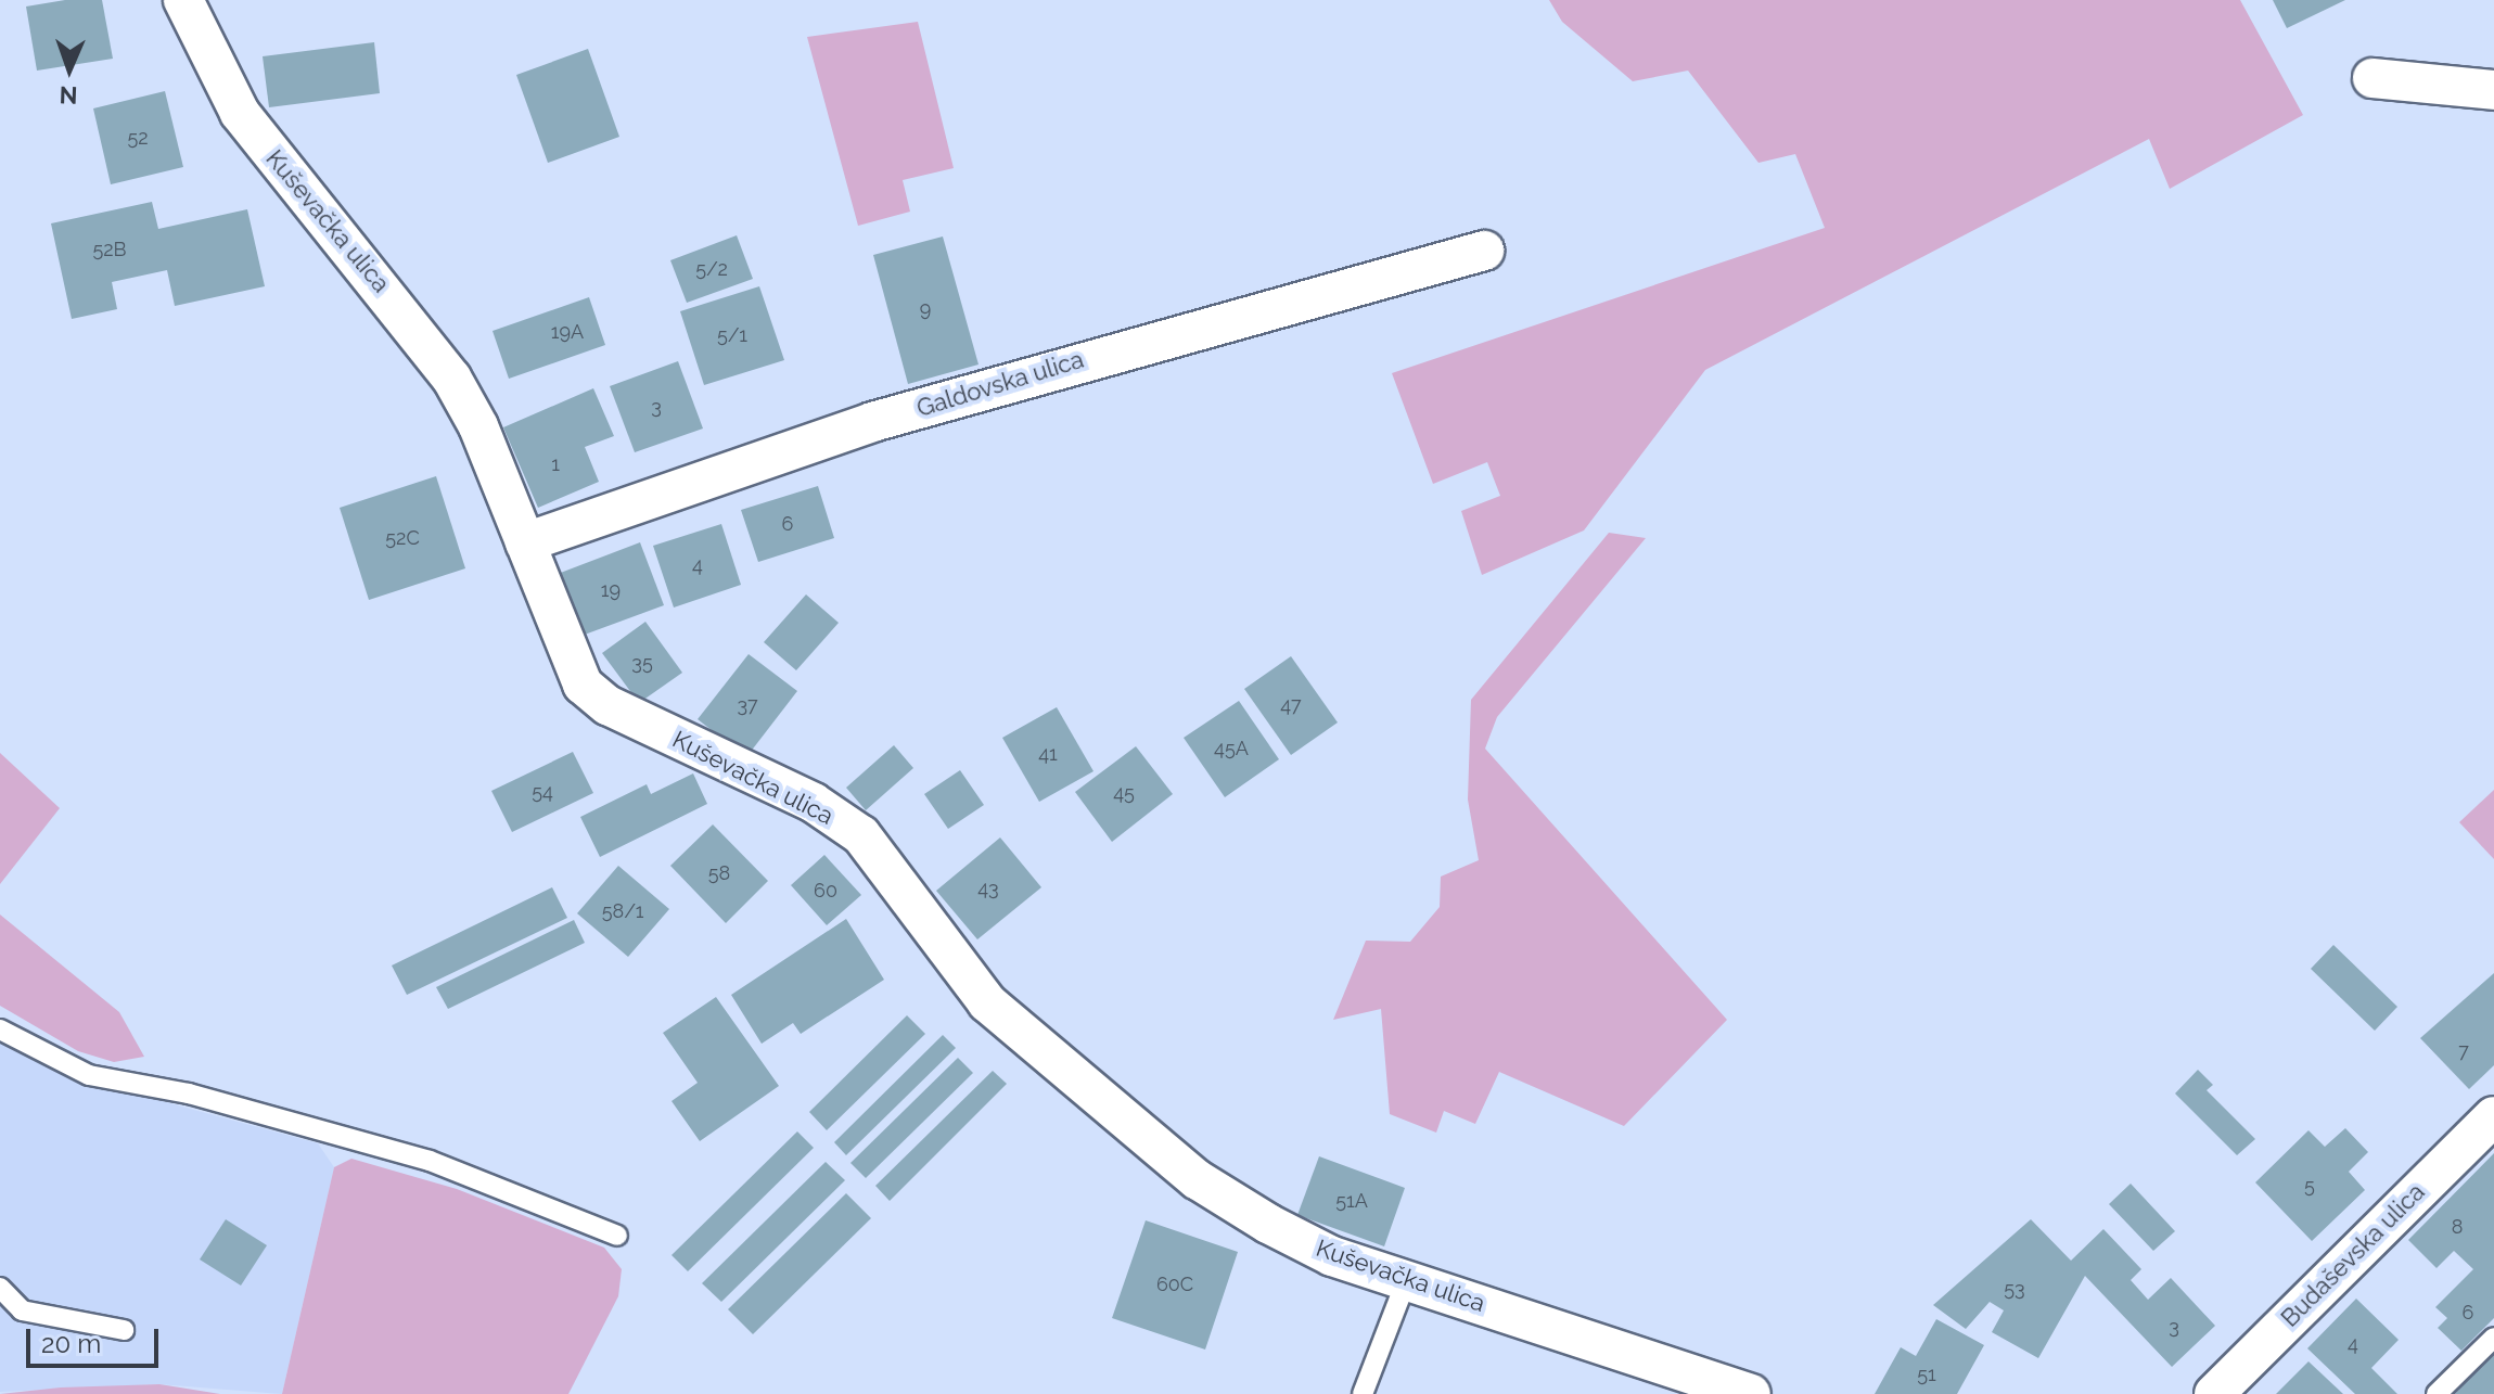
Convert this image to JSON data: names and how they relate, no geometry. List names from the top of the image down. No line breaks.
{"streets":{"street":["Kuševačka ulica","Galdovska ulica","Budaševska ulica"]},"crossings":[["Kuševačka ulica","Galdovska ulica"]],"house_numbers":["52","52B","5/2","9","19A","5/1","3","1","6","52C","4","19","35","37","47","45A","41","54","45","58","43","60","58/1","7","5","51A","8","60C","53","6","3","4","51"],"scale_bar":"20 m","north":"bottom"}
